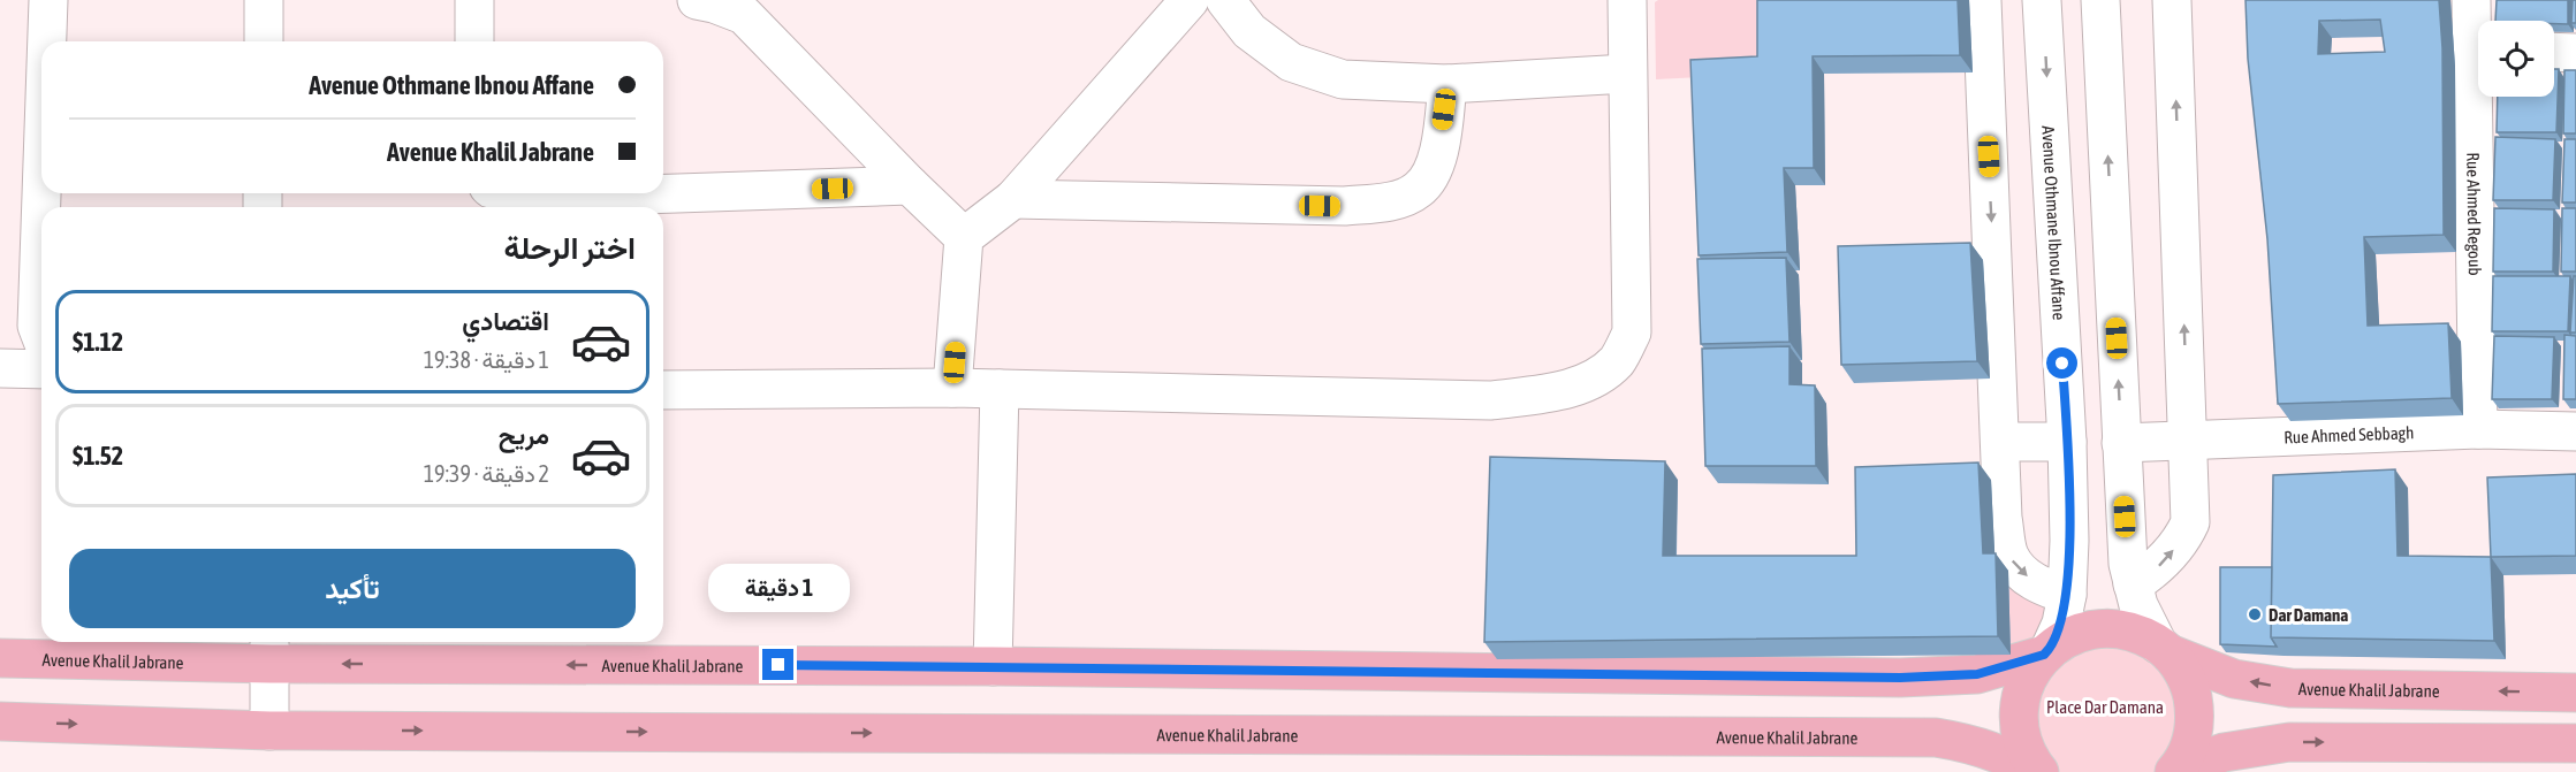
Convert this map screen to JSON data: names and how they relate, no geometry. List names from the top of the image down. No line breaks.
{"streets":{"main road":["Avenue Khalil Jabrane"],"street":["Rue Ahmed Regoub","Avenue Othmane Ibnou Affane","Rue Ahmed Sebbagh"]},"crossings":[["Rue Ahmed Regoub","Rue Ahmed Sebbagh"],["Avenue Othmane Ibnou Affane","Avenue Khalil Jabrane"]],"parks":["Place Dar Damana"],"places":["Dar Damana"],"page":{"banner":["Avenue Othmane Ibnou Affane","Avenue Khalil Jabrane"],"heading":"اختر الرحلة","list":[{"name":"اقتصادي","note":"1 دقيقة · 19:38","value":"$1.12"},{"name":"مريح","note":"2 دقيقة · 19:39","value":"$1.52"}],"buttons":"تأكيد","bubble":"1 دقيقة"}}
